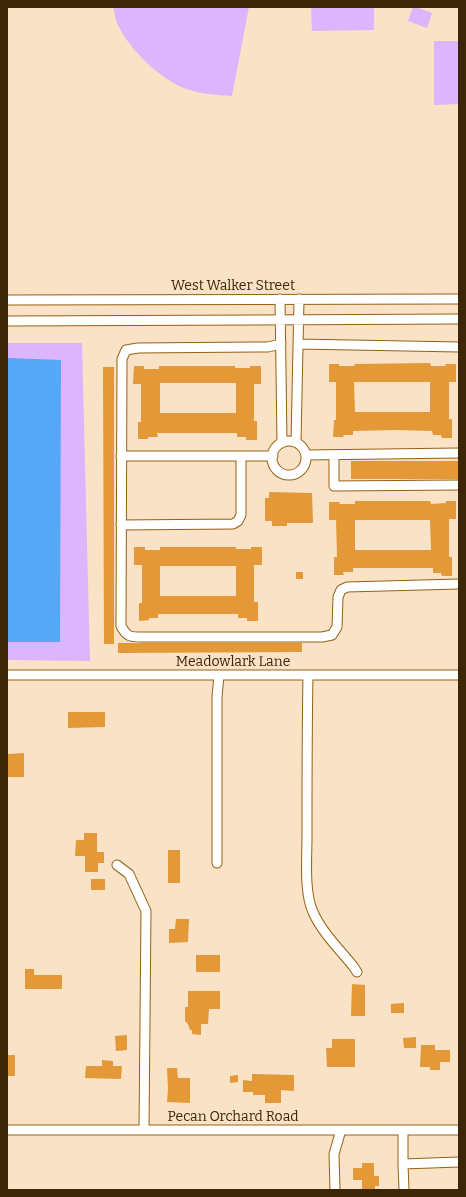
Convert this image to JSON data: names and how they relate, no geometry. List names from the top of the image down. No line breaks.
{"streets":{"street":["West Walker Street","Meadowlark Lane","Pecan Orchard Road"]}}
